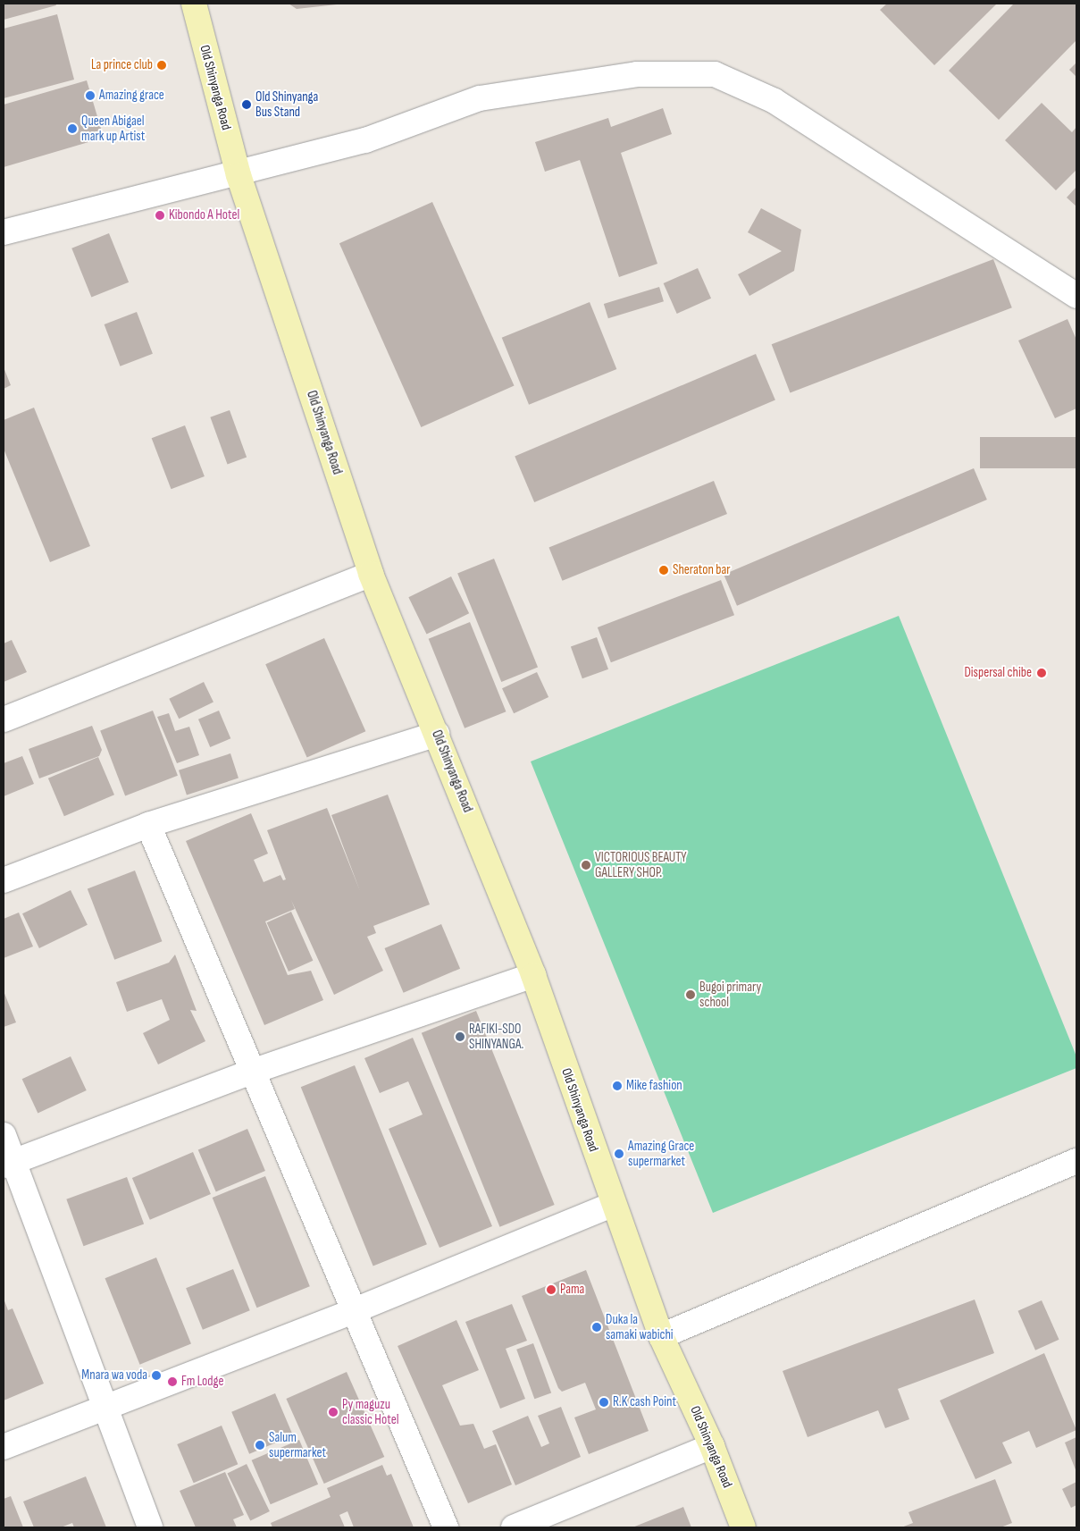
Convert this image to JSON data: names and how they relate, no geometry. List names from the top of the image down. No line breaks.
{"streets":{"main road":["Old Shinyanga Road"]},"places":["La prince club","Amazing grace","Old Shinyanga Bus Stand","Queen Abigael mark up Artist","Kibondo A Hotel","Sheraton bar","Dispersal chibe","VICTORIOUS BEAUTY GALLERY SHOP.","Bugoi primary school","RAFIKI-SDO SHINYANGA.","Mike fashion","Amazing Grace supermarket","Pama","Duka la samaki wabichi","Mnara wa voda","Fm Lodge","R.K cash Point","Py maguzu classic Hotel","Salum supermarket"]}
